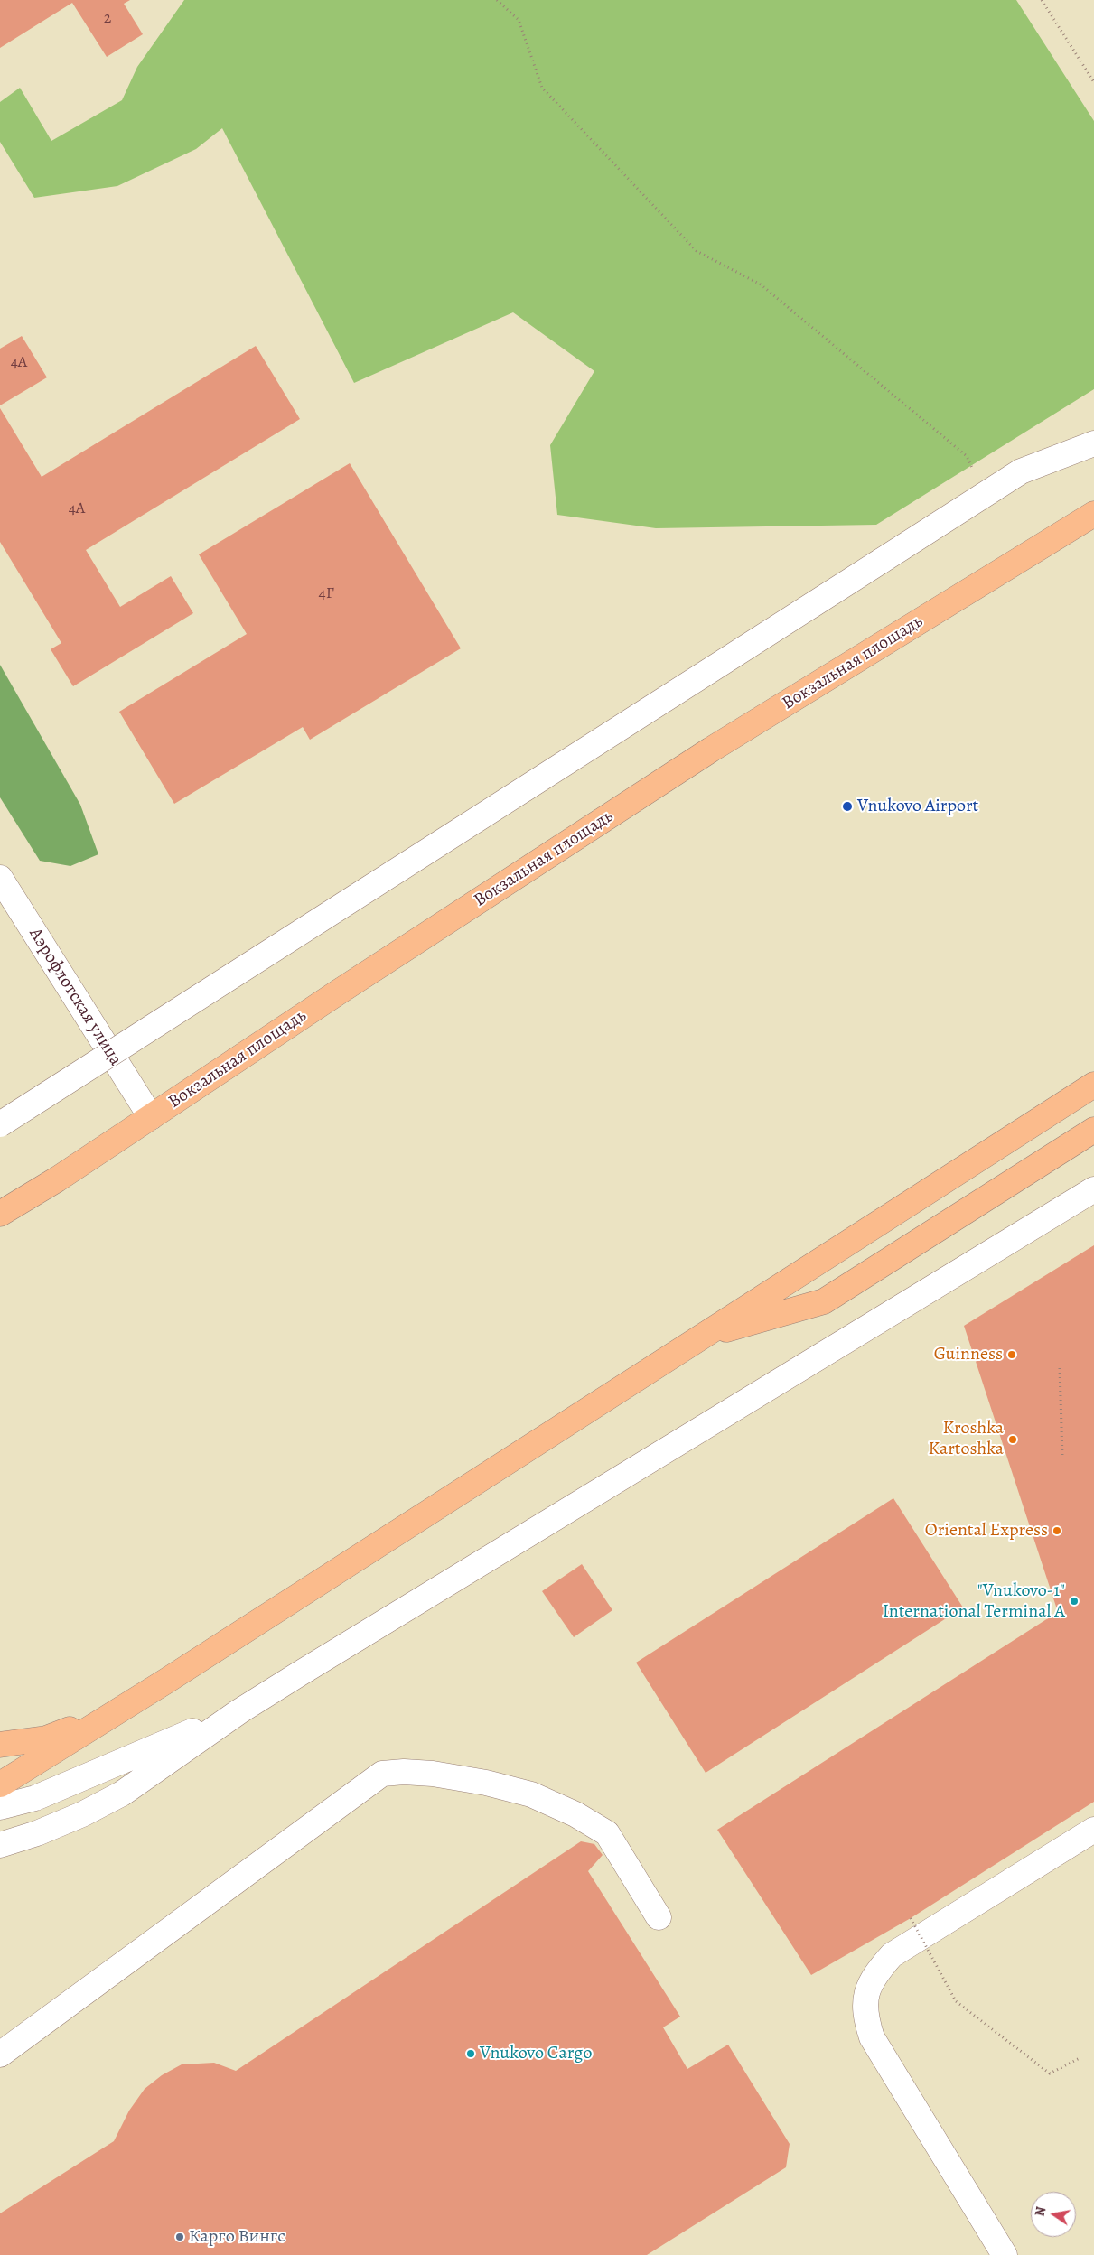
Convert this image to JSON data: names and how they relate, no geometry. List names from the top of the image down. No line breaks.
{"streets":{"main road":["Вокзальная площадь"],"street":["Аэрофлотская улица"]},"crossings":[["Вокзальная площадь","Аэрофлотская улица"]],"places":["Vnukovo Airport","Guinness","Kroshka Kartoshka","Oriental Express","\"Vnukovo-1\" International Terminal A","Vnukovo Cargo","Карго Вингс"],"house_numbers":["2","4А","4А","4Г"],"north":"left"}
